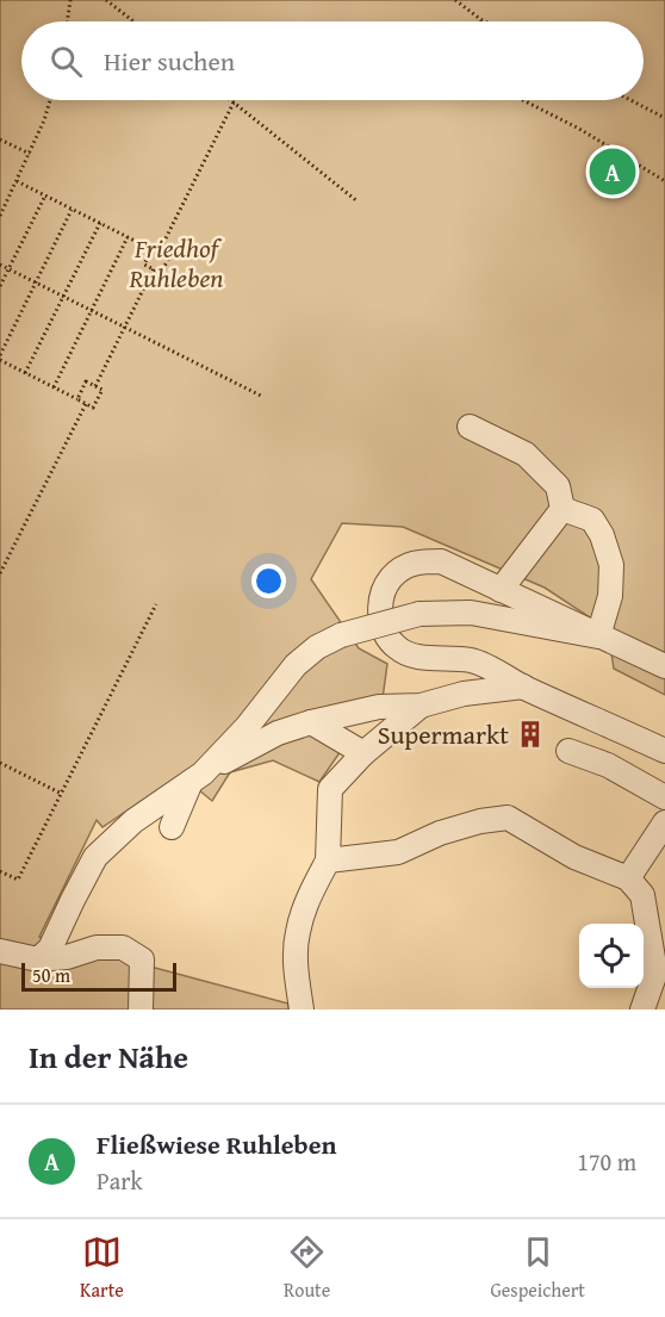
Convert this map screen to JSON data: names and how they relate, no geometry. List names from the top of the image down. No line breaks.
{"parks":["Friedhof Ruhleben"],"places":{"building":["Supermarkt"]},"scale_bar":"50 m","page":{"search":"Hier suchen","pins":"A","scale":"50 m","heading":"In der Nähe","list":[{"mark":"A","name":"Fließwiese Ruhleben","note":"Park","value":"170 m"}],"nav":["Karte","Route","Gespeichert"]}}
